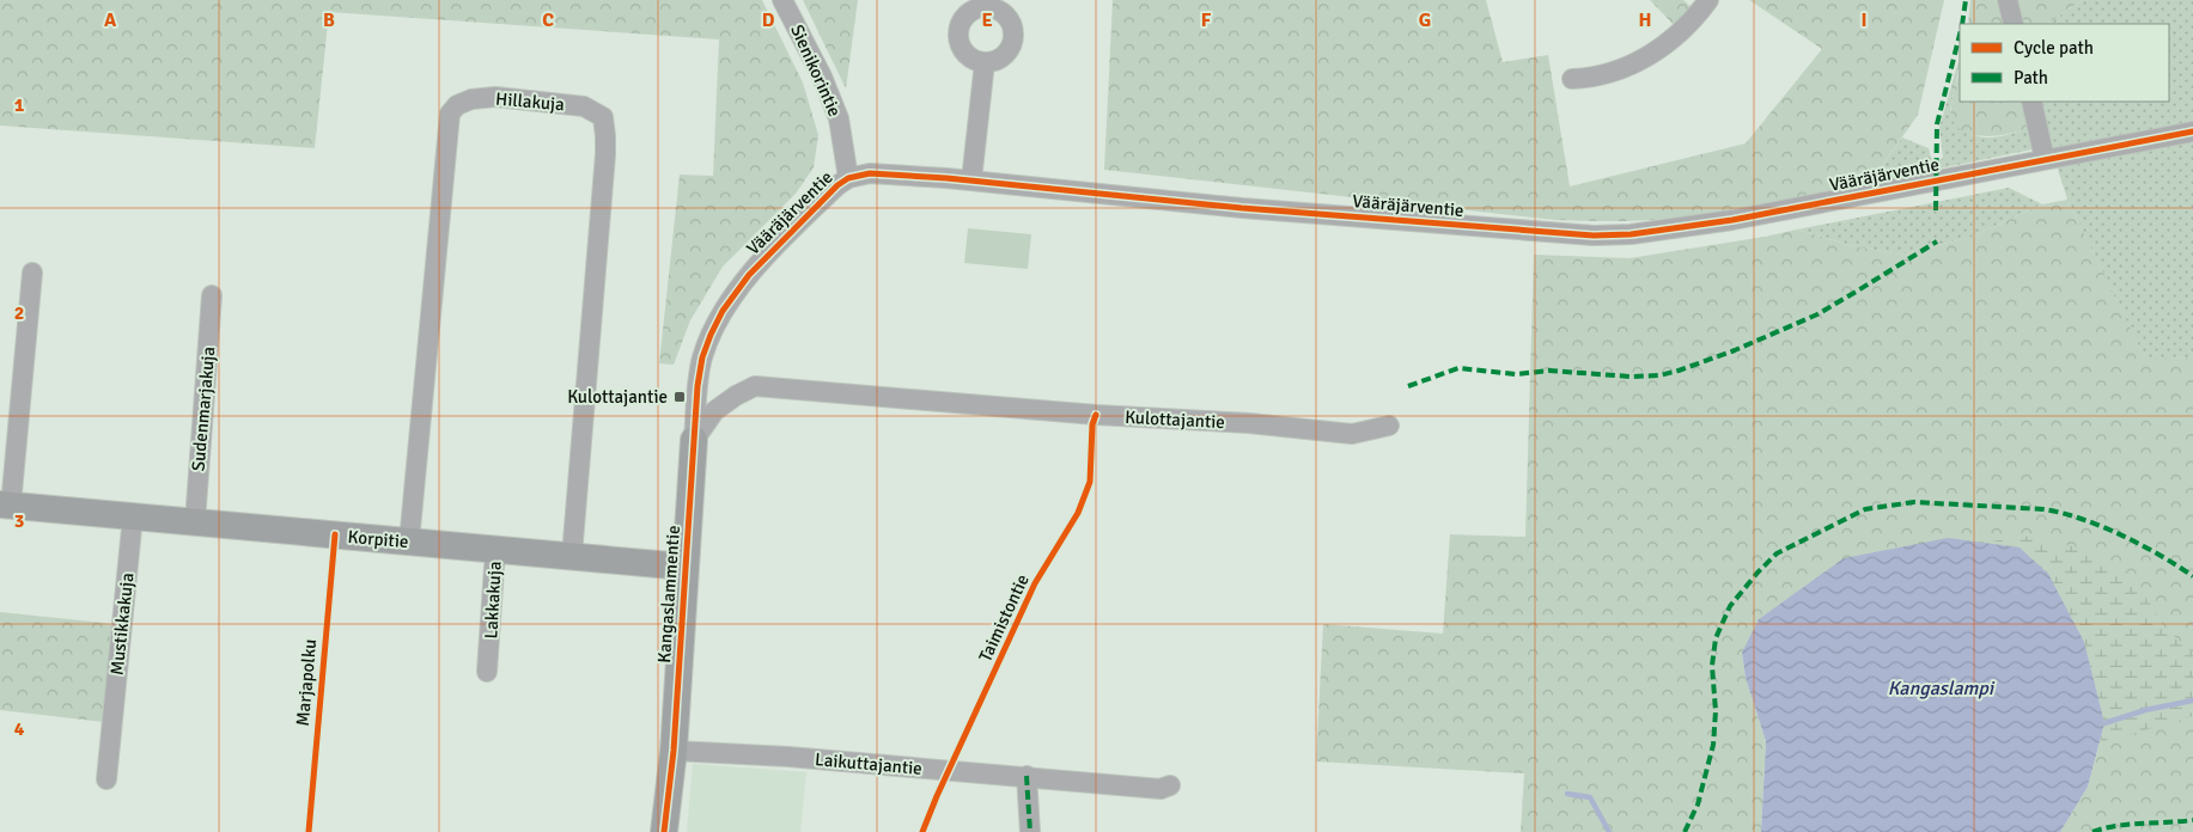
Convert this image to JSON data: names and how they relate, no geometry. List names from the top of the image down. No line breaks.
{"streets":{"street":["Sienikorintie","Hillakuja","Vääräjärventie","Sudenmarjakuja","Kulottajantie","Korpitie","Kangaslammentie","Lakkakuja","Mustikkakuja","Laikuttajantie"],"cycle path":["Taimistontie","Marjapolku"]},"crossings":[["Sienikorintie","Vääräjärventie"],["Hillakuja","Korpitie"],["Vääräjärventie","Kangaslammentie"],["Sudenmarjakuja","Korpitie"],["Kulottajantie","Kangaslammentie"],["Korpitie","Kangaslammentie"],["Korpitie","Lakkakuja"],["Korpitie","Mustikkakuja"],["Kangaslammentie","Laikuttajantie"]],"water":["Kangaslampi"],"places":{"transit":["Kulottajantie"]},"legend":["Cycle path","Path"],"grid":{"columns":["A","B","C","D","E","F","G","H","I"],"rows":["1","2","3","4"]}}
